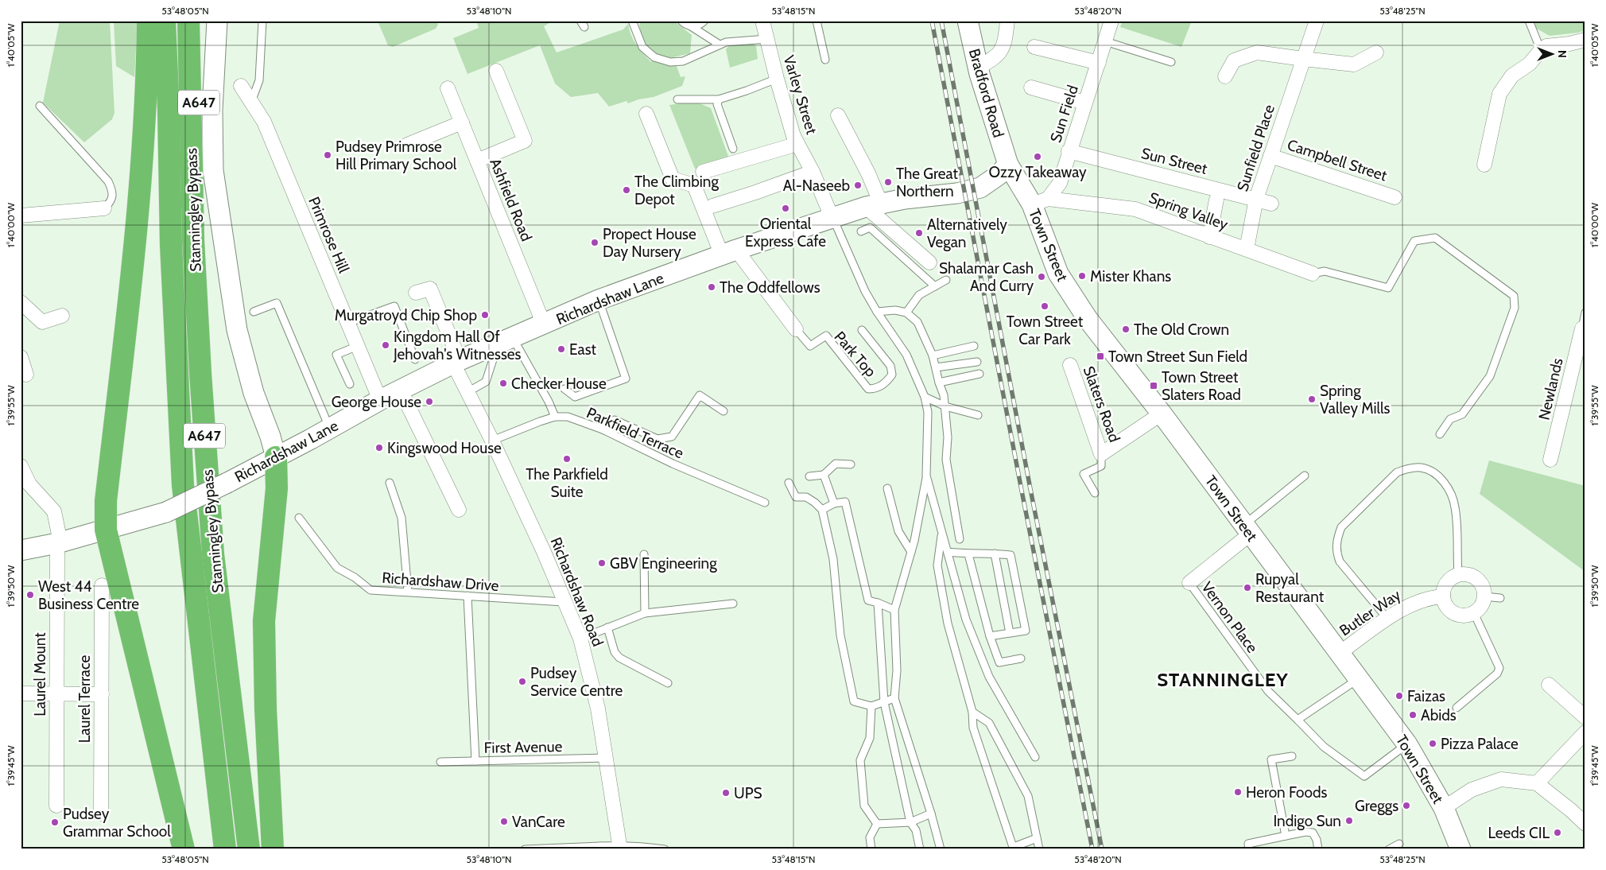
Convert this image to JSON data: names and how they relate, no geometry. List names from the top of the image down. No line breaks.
{"streets":{"highway":["A647","Stanningley Bypass"],"main road":["Bradford Road","Town Street","Richardshaw Lane"],"street":["Varley Street","Sun Field","Sunfield Place","Campbell Street","Sun Street","Ashfield Road","Spring Valley","Primrose Hill","Newlands","Slaters Road","Richardshaw Road","Butler Way","Laurel Mount","Laurel Terrace"],"lane":["Park Top","Parkfield Terrace","Richardshaw Drive","Vernon Place","First Avenue"]},"crossings":[["Bradford Road","Town Street"],["Bradford Road","Richardshaw Lane"],["Varley Street","Richardshaw Lane"],["A647","Stanningley Bypass"],["Sun Field","Sun Street"],["Sun Field","Spring Valley"],["Sun Field","Town Street"],["Sunfield Place","Campbell Street"],["Sunfield Place","Sun Street"],["Sunfield Place","Spring Valley"],["Ashfield Road","Richardshaw Lane"],["Spring Valley","Town Street"],["Primrose Hill","Richardshaw Lane"],["Town Street","Richardshaw Lane"],["Town Street","Slaters Road"],["Town Street","Butler Way"],["Town Street","Vernon Place"],["Richardshaw Lane","Richardshaw Road"],["Parkfield Terrace","Richardshaw Road"],["Richardshaw Drive","Richardshaw Road"],["Richardshaw Road","First Avenue"]],"districts":["STANNINGLEY"],"places":{"other":["Pudsey Primrose Hill Primary School","Ozzy Takeaway","The Great Northern","Al-Naseeb","The Climbing Depot","Oriental Express Cafe","Alternatively Vegan","Propect House Day Nursery","Mister Khans","Shalamar Cash And Curry","The Oddfellows","Town Street Car Park","Murgatroyd Chip Shop","The Old Crown","Kingdom Hall Of Jehovah's Witnesses","East","Checker House","Spring Valley Mills","George House","Kingswood House","The Parkfield Suite","GBV Engineering","Rupyal Restaurant","West 44 Business Centre","Pudsey Service Centre","Faizas","Abids","Pizza Palace","Heron Foods","UPS","Greggs","Indigo Sun","VanCare","Pudsey Grammar School","Leeds CIL"],"transit":["Town Street Sun Field","Town Street Slaters Road"]},"north":"right","coordinates":["53°48'05\"N","53°48'10\"N","53°48'15\"N","53°48'20\"N","53°48'25\"N","1°40'05\"W","1°40'00\"W","1°39'55\"W","1°39'50\"W","1°39'45\"W"]}
